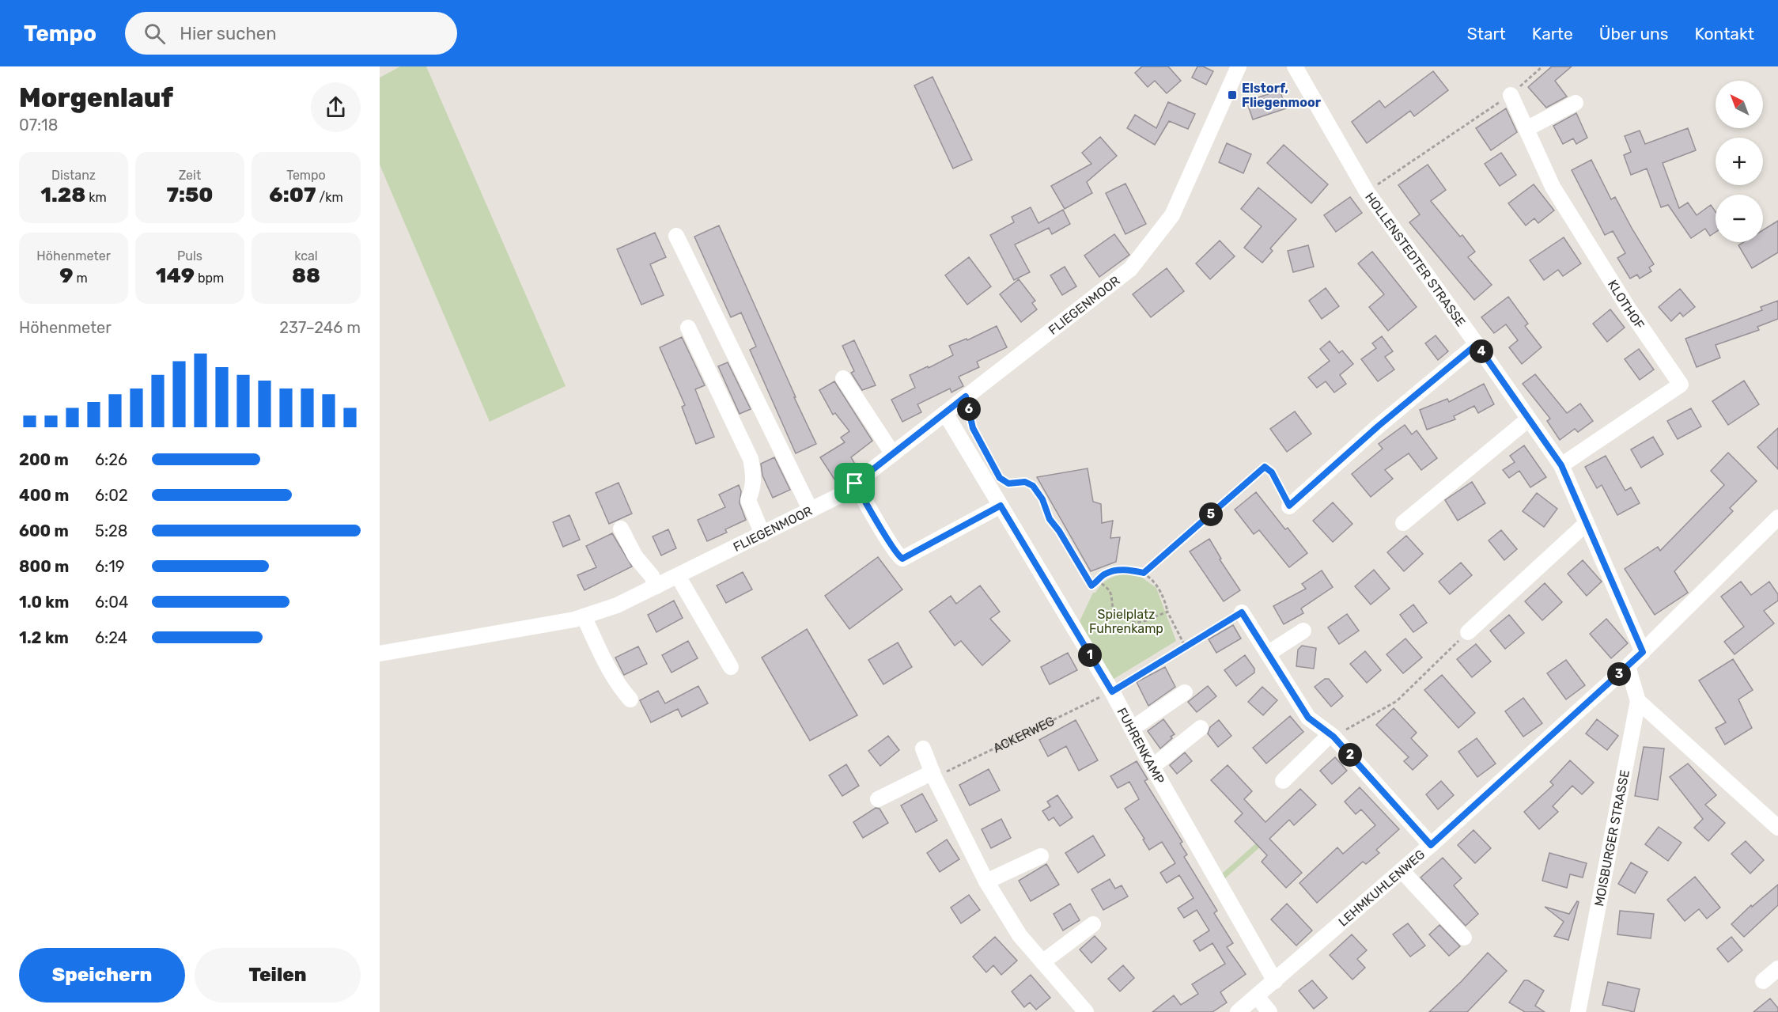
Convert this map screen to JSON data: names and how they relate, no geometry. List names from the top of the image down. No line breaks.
{"streets":{"street":["HOLLENSTEDTER STRASSE","FLIEGENMOOR","KLOTHOF","FUHRENKAMP","MOISBURGER STRASSE","LEHMKUHLENWEG"],"path":["ACKERWEG"]},"crossings":[["HOLLENSTEDTER STRASSE","KLOTHOF"],["HOLLENSTEDTER STRASSE","LEHMKUHLENWEG"],["FLIEGENMOOR","FUHRENKAMP"],["ACKERWEG","FUHRENKAMP"],["FUHRENKAMP","LEHMKUHLENWEG"],["MOISBURGER STRASSE","LEHMKUHLENWEG"]],"parks":["Spielplatz Fuhrenkamp"],"places":{"transit":["Elstorf, Fliegenmoor"]},"north":"top left","page":{"header":"Tempo","search":"Hier suchen","nav":["Start","Karte","Über uns","Kontakt"],"heading":["Morgenlauf","07:18"],"map_buttons":["+","−"],"stats":[["Distanz","1.28 km"],["Zeit","7:50"],["Tempo","6:07 /km"],["Höhenmeter","9 m"],["Puls","149 bpm"],["kcal","88"]],"chart":["Höhenmeter","237–246 m"],"pins":["4","6","5","1","3","2"],"list":[{"name":"200 m","note":"6:26"},{"name":"400 m","note":"6:02"},{"name":"600 m","note":"5:28"},{"name":"800 m","note":"6:19"},{"name":"1.0 km","note":"6:04"},{"name":"1.2 km","note":"6:24"}],"buttons":["Speichern","Teilen"]}}
